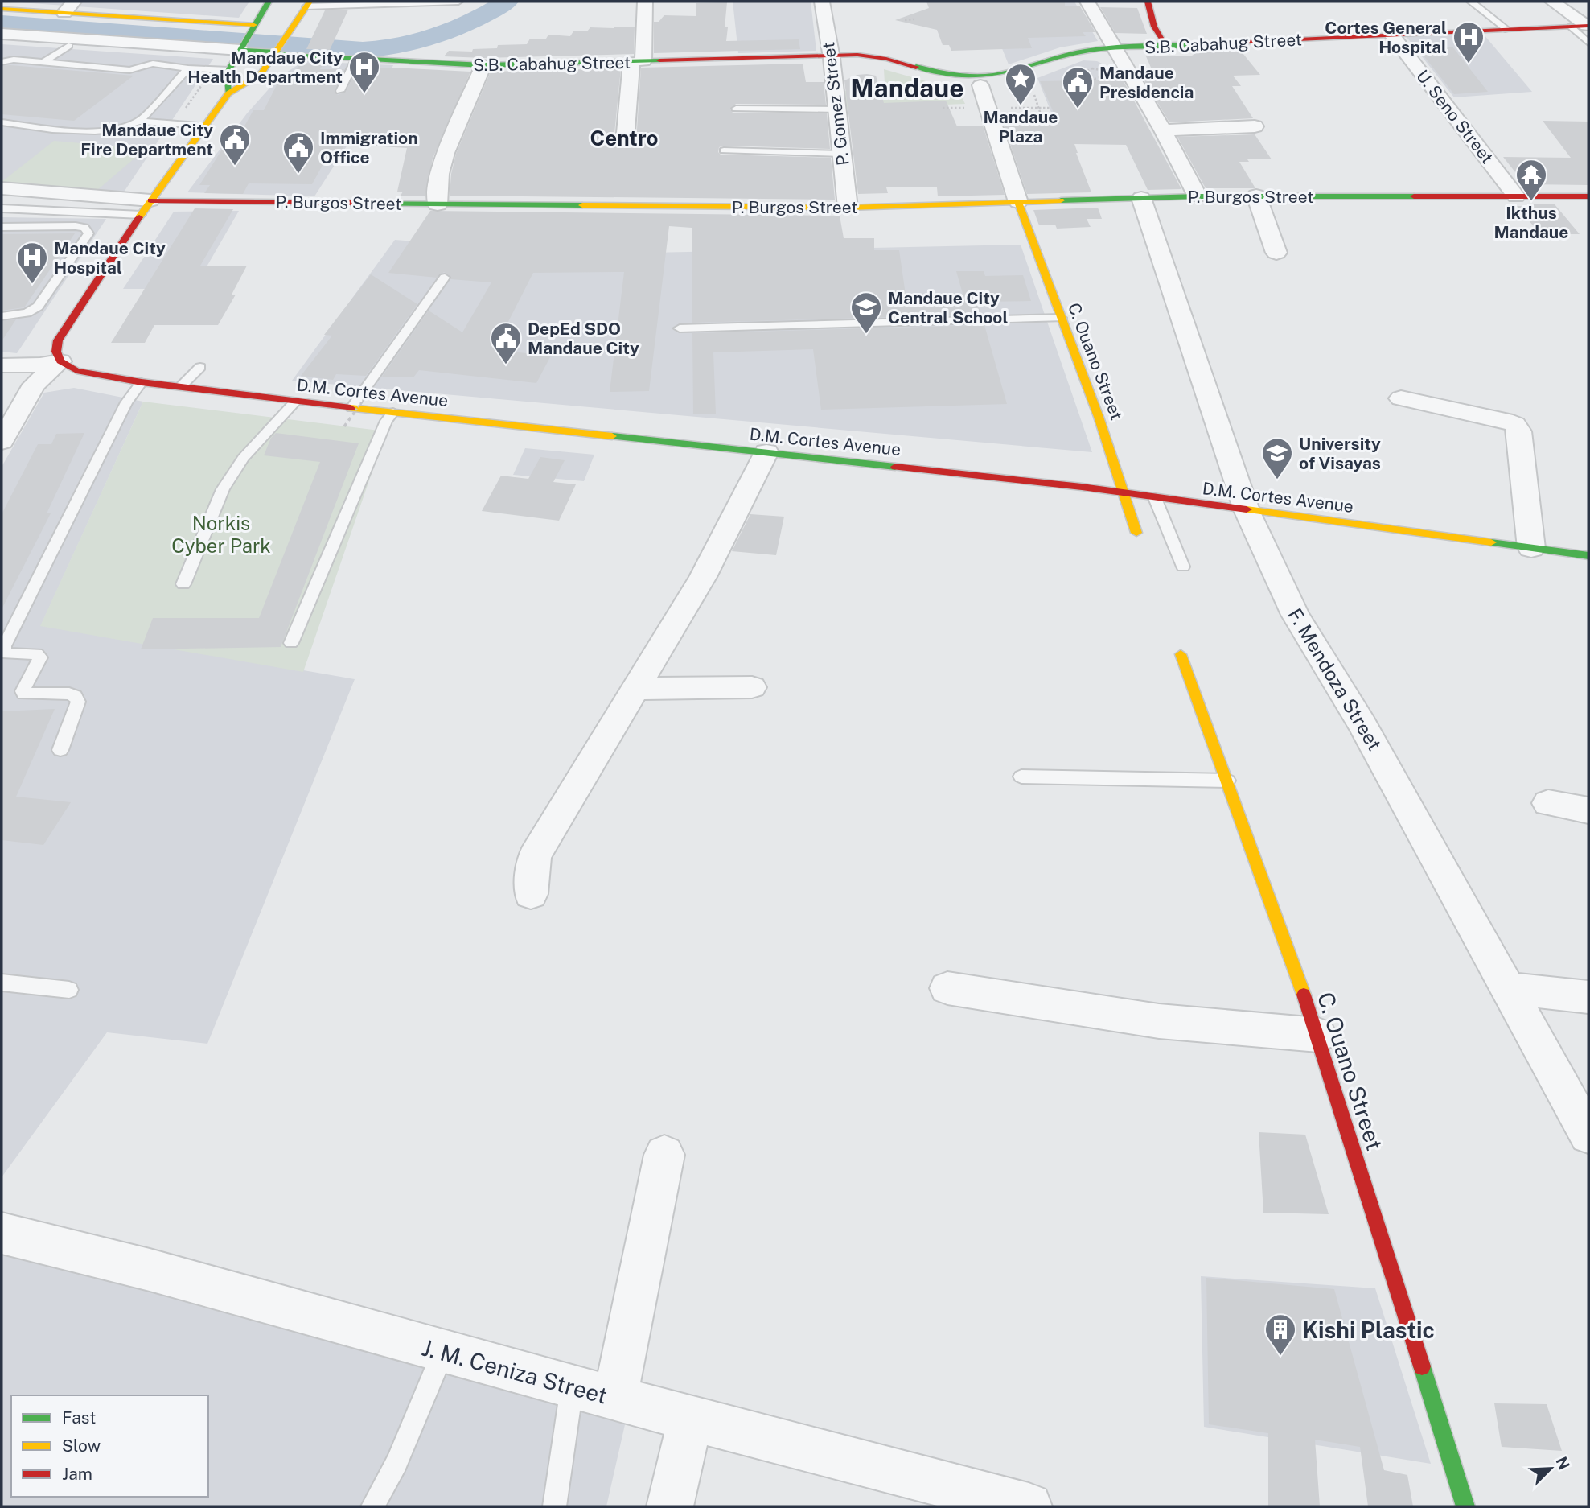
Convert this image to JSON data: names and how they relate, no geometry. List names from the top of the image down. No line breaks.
{"streets":{"main road":["S.B. Cabahug Street","P. Burgos Street","C. Ouano Street","D.M. Cortes Avenue"],"street":["P. Gomez Street","U. Seno Street","F. Mendoza Street","J. M. Ceniza Street"]},"crossings":[["S.B. Cabahug Street","P. Gomez Street"],["S.B. Cabahug Street","U. Seno Street"],["P. Gomez Street","P. Burgos Street"],["U. Seno Street","P. Burgos Street"],["P. Burgos Street","C. Ouano Street"],["P. Burgos Street","F. Mendoza Street"],["C. Ouano Street","D.M. Cortes Avenue"],["D.M. Cortes Avenue","F. Mendoza Street"]],"districts":["Mandaue","Centro"],"parks":["Norkis Cyber Park"],"places":{"hospital":["Cortes General Hospital","Mandaue City Health Department","Mandaue City Hospital"],"place":["Mandaue Plaza"],"public building":["Mandaue Presidencia","Mandaue City Fire Department","Immigration Office","DepEd SDO Mandaue City"],"temple":["Ikthus Mandaue"],"school or university":["Mandaue City Central School","University of Visayas"],"building":["Kishi Plastic"]},"legend":["Fast","Slow","Jam"],"north":"top right"}
